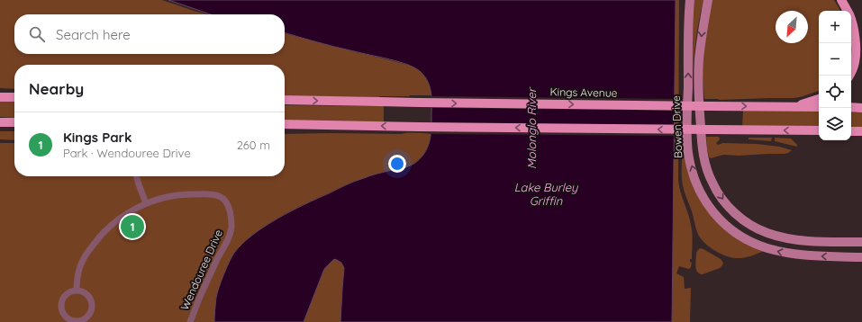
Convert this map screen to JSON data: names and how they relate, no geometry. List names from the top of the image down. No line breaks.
{"streets":{"main road":["Kings Avenue","Bowen Drive"],"street":["Wendouree Drive"]},"water":["Molonglo River","Lake Burley Griffin"],"north":"bottom left","page":{"map_buttons":["+","−"],"search":"Search here","heading":"Nearby","list":[{"mark":"1","name":"Kings Park","note":"Park · Wendouree Drive","value":"260 m"}],"pins":"1"}}
